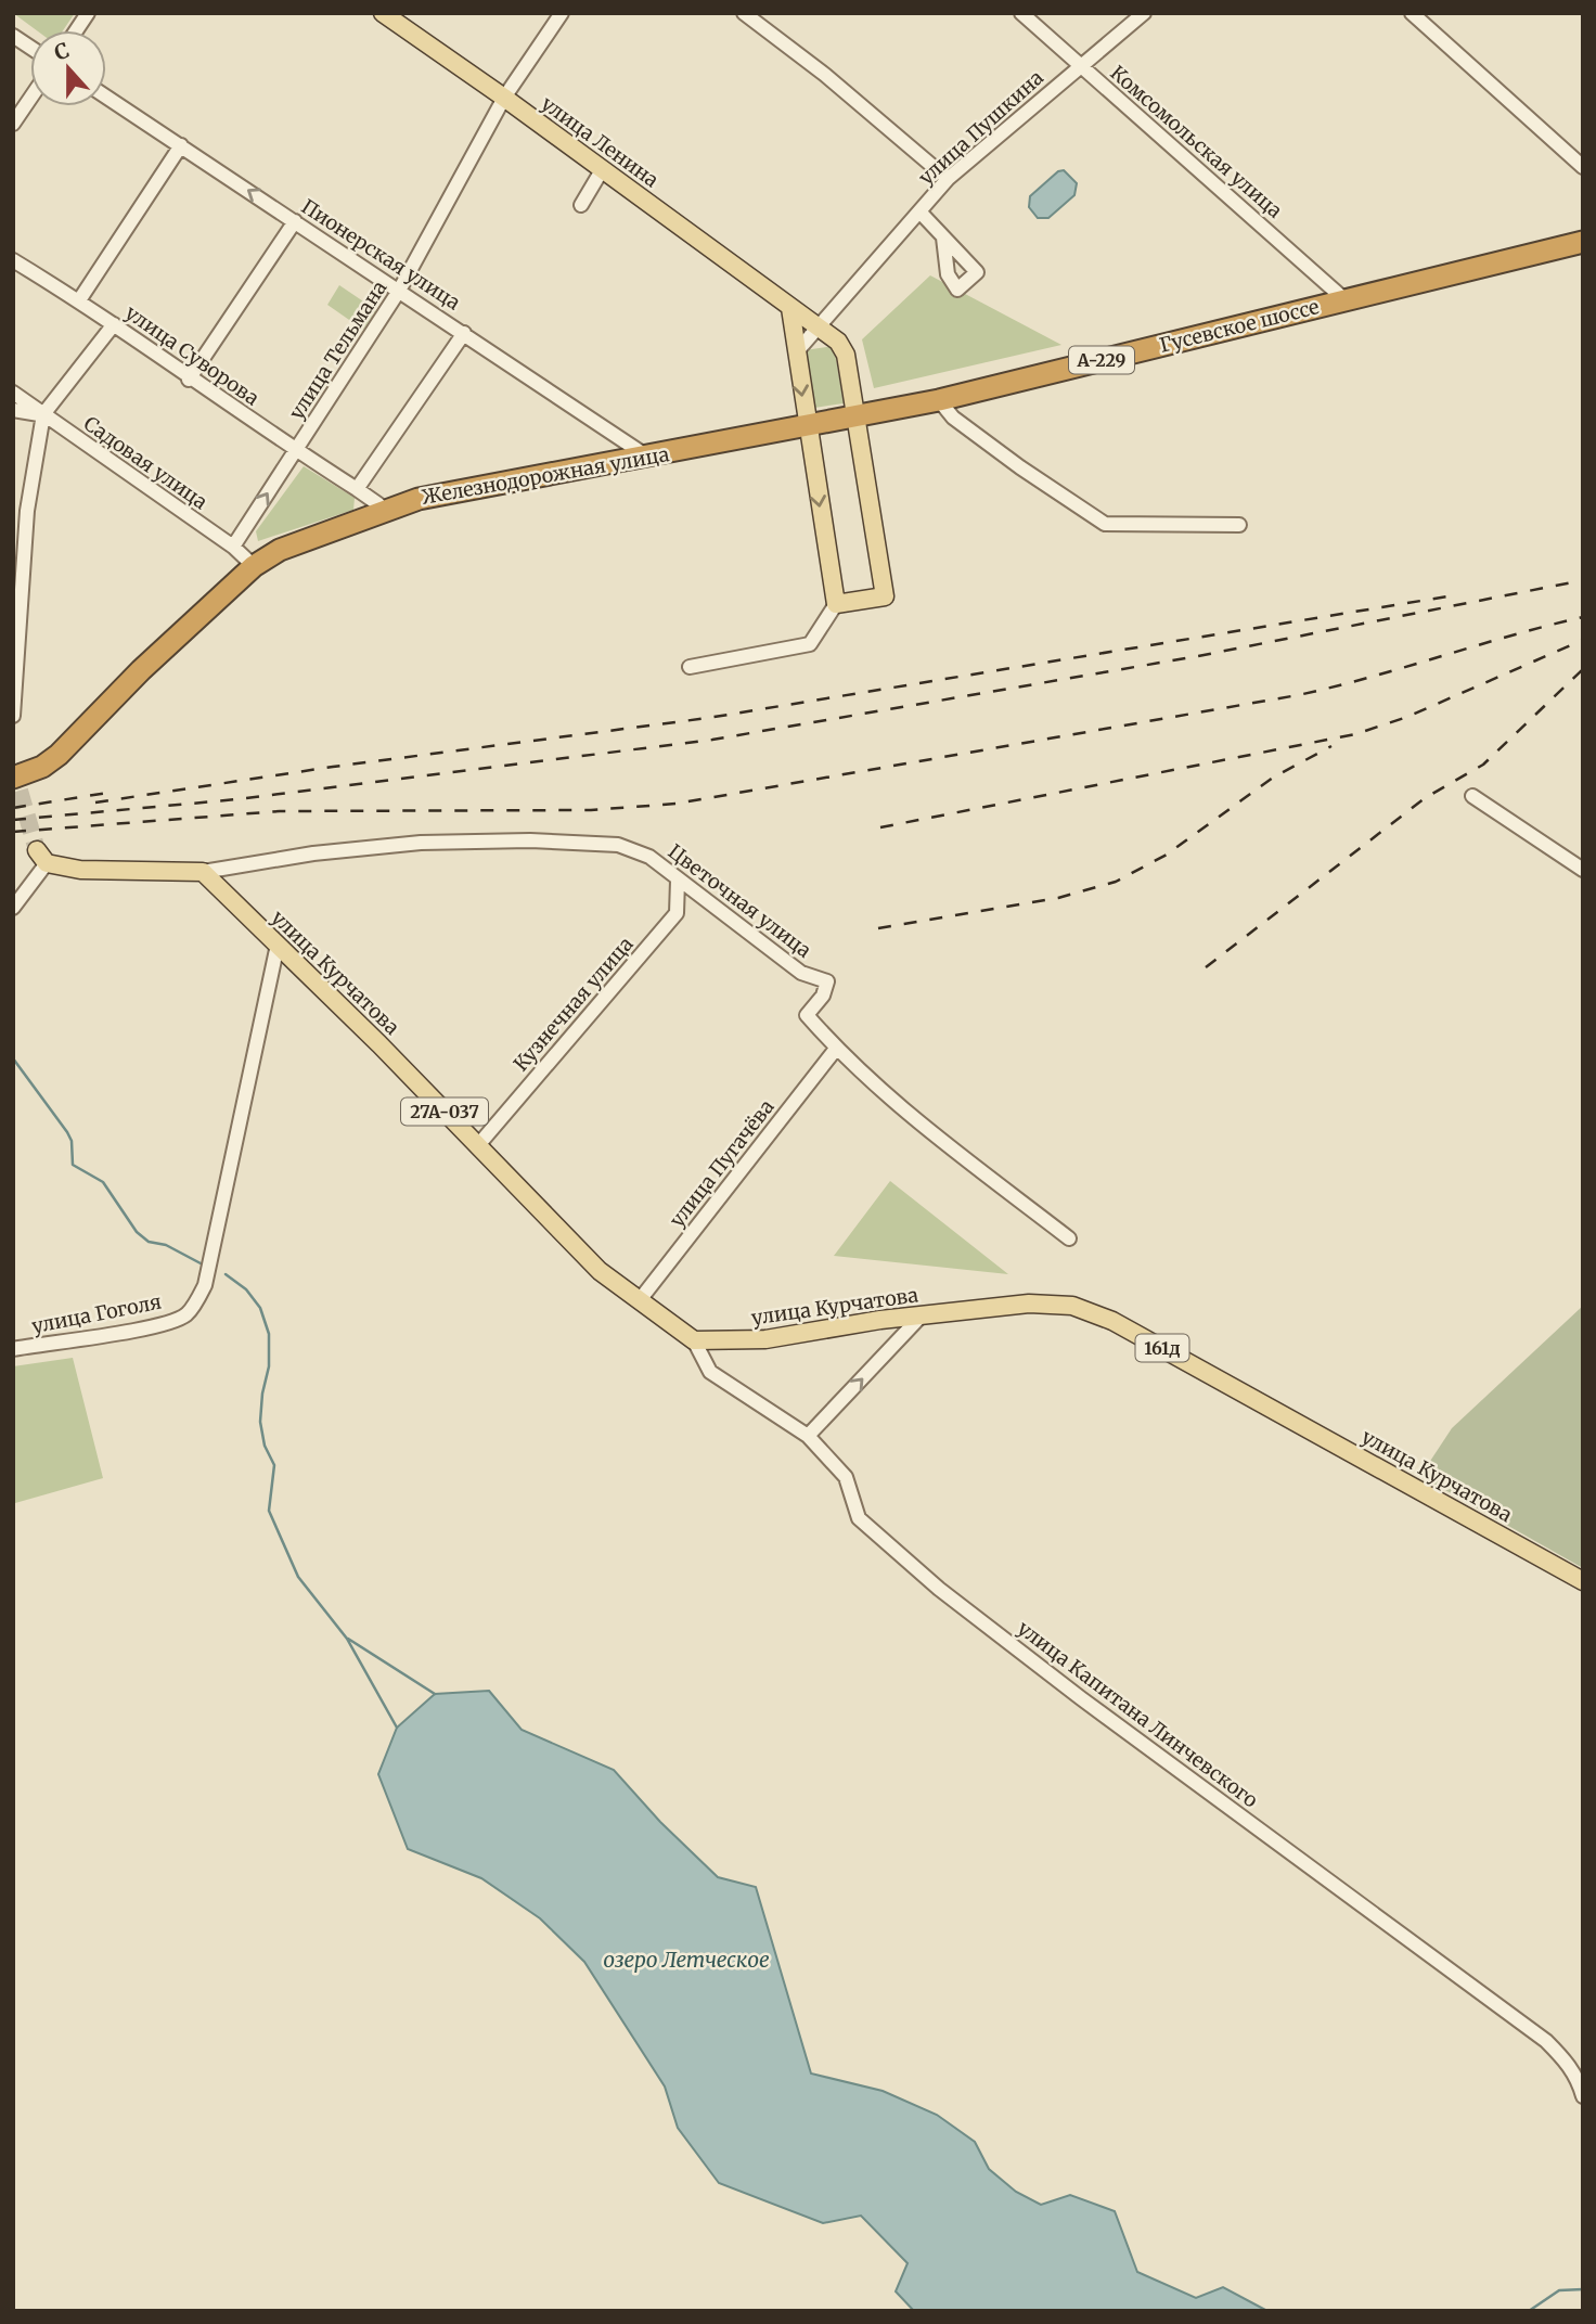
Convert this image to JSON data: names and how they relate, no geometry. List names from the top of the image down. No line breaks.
{"streets":{"highway":["Гусевское шоссе","А-229","Железнодорожная улица"],"main road":["улица Ленина","улица Курчатова","27А-037","161д"],"street":["улица Пушкина","Комсомольская улица","Пионерская улица","улица Тельмана","улица Суворова","Садовая улица","Цветочная улица","Кузнечная улица","улица Пугачёва","улица Гоголя","улица Капитана Линчевского"]},"crossings":[["улица Пушкина","улица Ленина"],["улица Пушкина","Комсомольская улица"],["улица Ленина","Гусевское шоссе"],["улица Ленина","улица Тельмана"],["Комсомольская улица","Гусевское шоссе"],["Пионерская улица","улица Тельмана"],["Пионерская улица","Железнодорожная улица"],["Гусевское шоссе","Железнодорожная улица"],["улица Тельмана","улица Суворова"],["улица Тельмана","Садовая улица"],["улица Суворова","Железнодорожная улица"],["Садовая улица","Железнодорожная улица"],["Цветочная улица","улица Курчатова"],["Цветочная улица","Кузнечная улица"],["Цветочная улица","улица Пугачёва"],["улица Курчатова","Кузнечная улица"],["улица Курчатова","улица Пугачёва"],["улица Курчатова","улица Гоголя"],["улица Курчатова","улица Капитана Линчевского"]],"water":["озеро Летческое"],"north":"top"}
